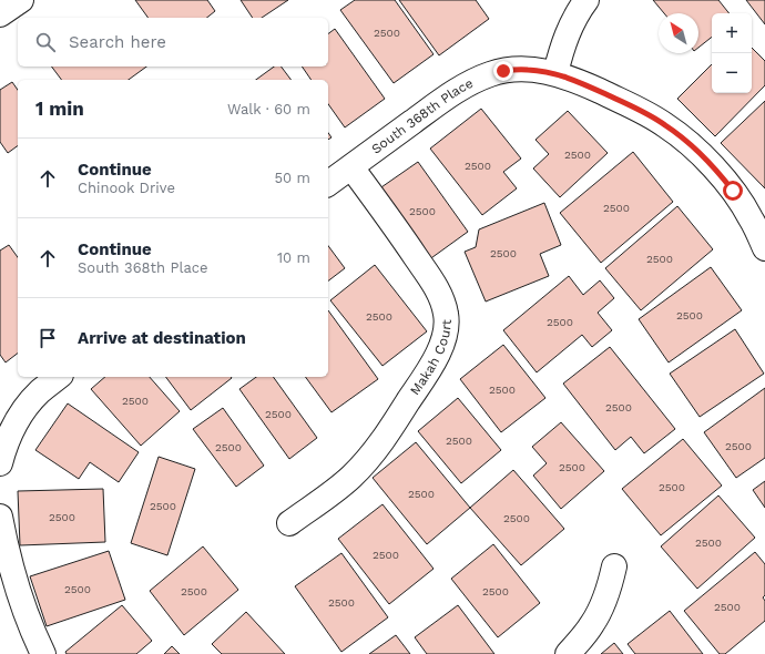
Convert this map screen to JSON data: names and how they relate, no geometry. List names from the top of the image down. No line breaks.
{"streets":{"street":["South 368th Place","Makah Court"]},"crossings":[["South 368th Place","Makah Court"]],"house_numbers":["2500","2500","2500","2500","2500","2500","2500","2500","2500","2500","2500","2500","2500","2500","2500","2500","2500","2500","2500","2500","2500","2500","2500","2500","2500","2500","2500","2500","2500","2500"],"north":"top left","page":{"map_buttons":["+","−"],"search":"Search here","heading":["1 min","Walk · 60 m"],"list":[["Continue","Chinook Drive","50 m"],["Continue","South 368th Place","10 m"],"Arrive at destination"]}}
